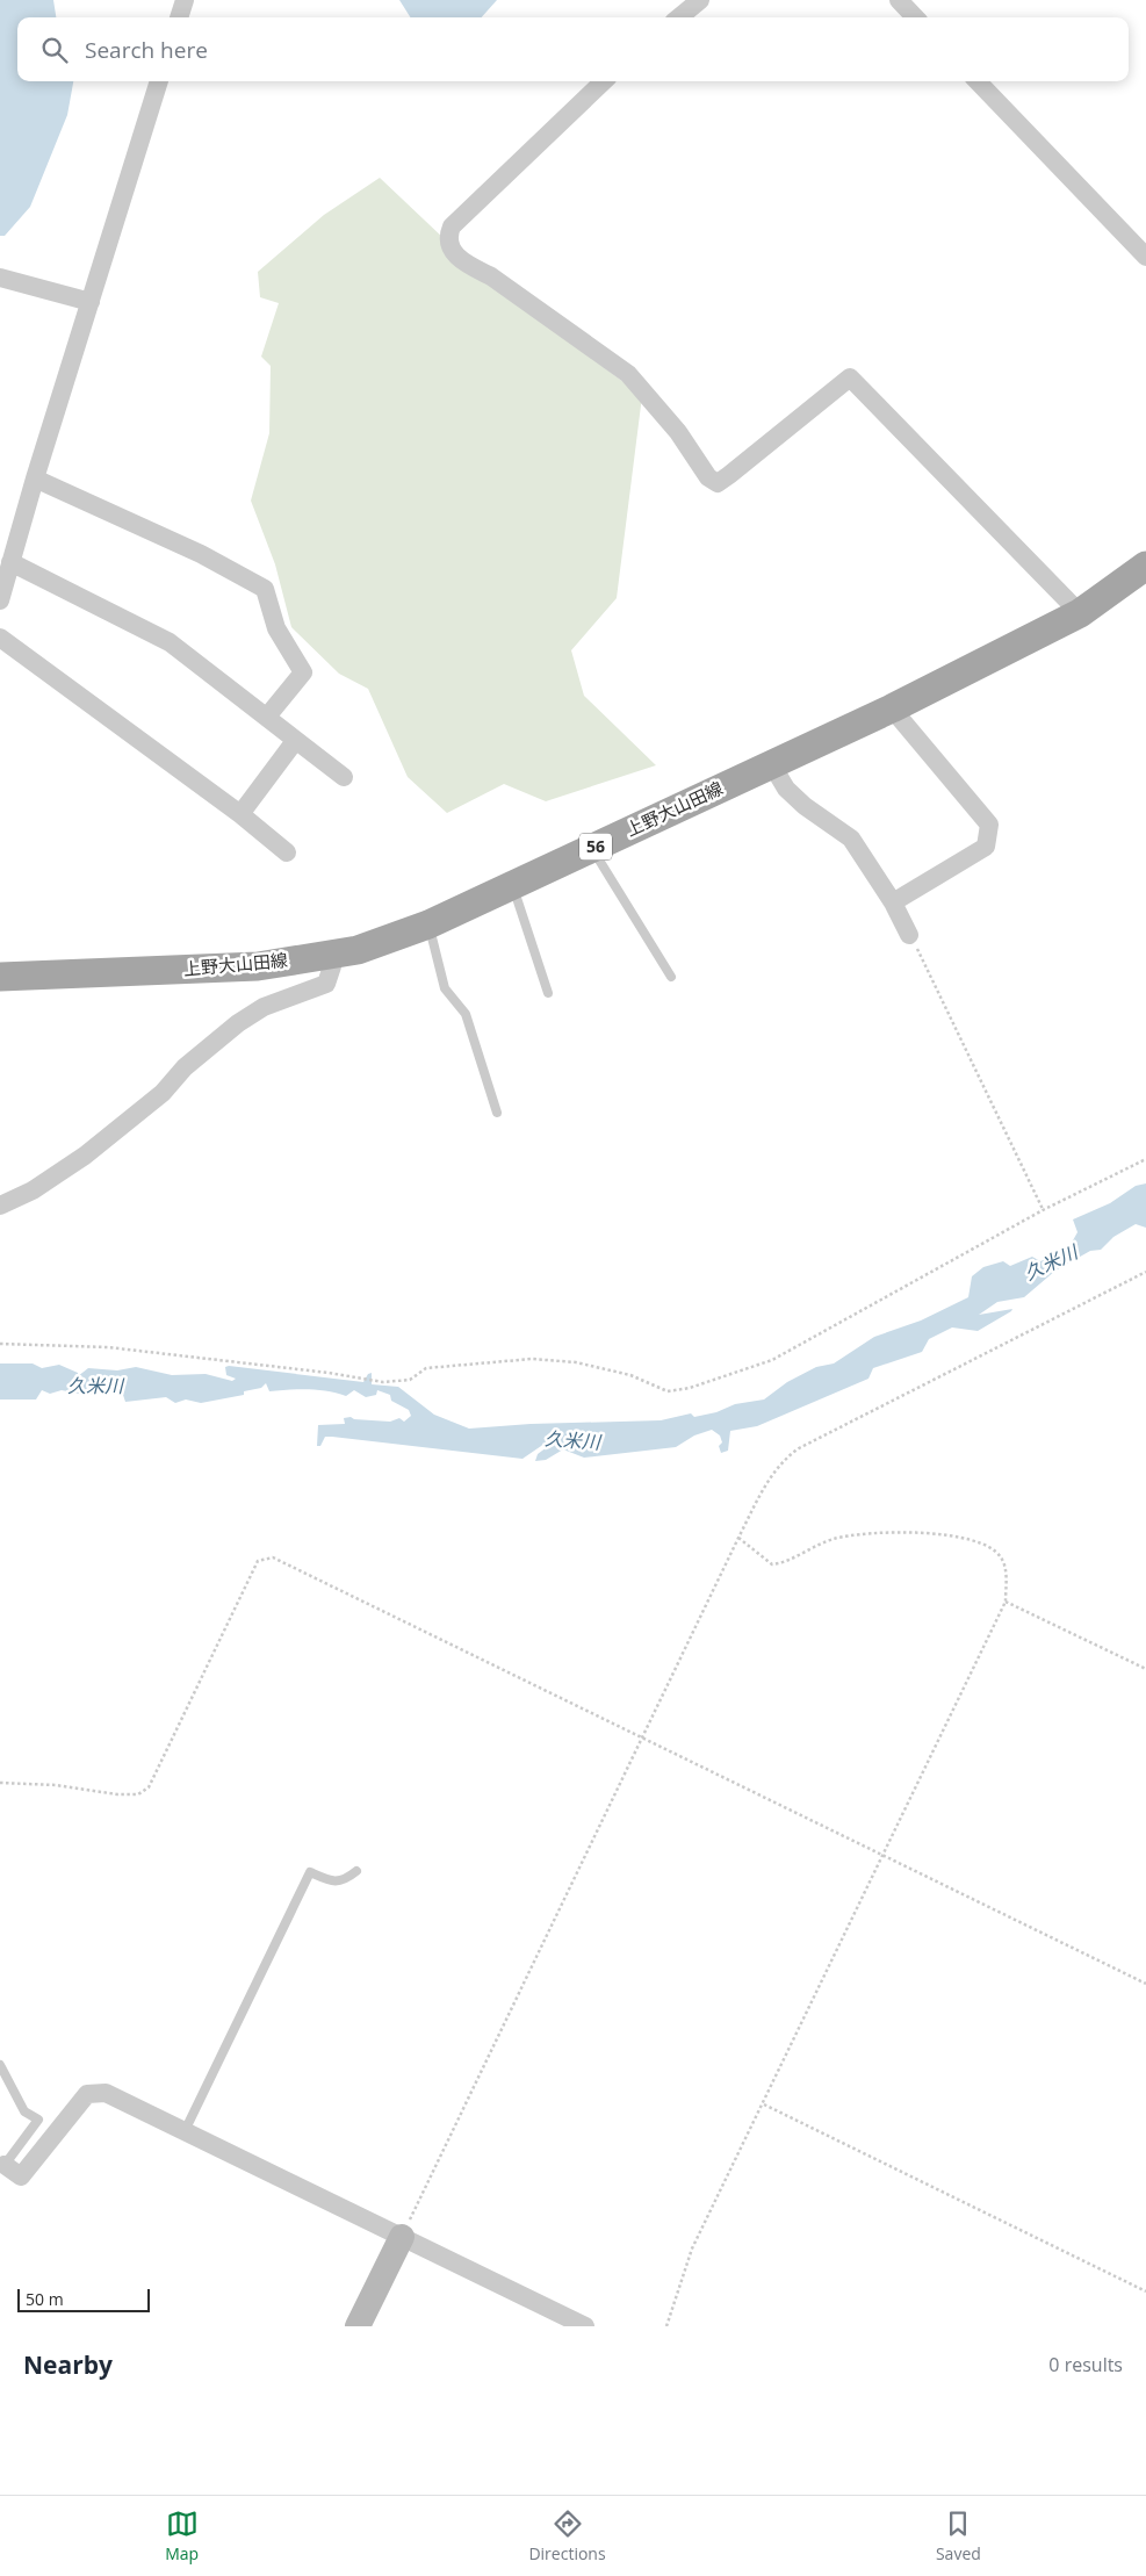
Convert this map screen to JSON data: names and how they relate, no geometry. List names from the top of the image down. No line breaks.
{"streets":{"main road":["上野大山田線","56"]},"water":["久米川"],"scale_bar":"50 m","page":{"search":"Search here","scale":"50 m","heading":["Nearby","0 results"],"nav":["Map","Directions","Saved"]}}
